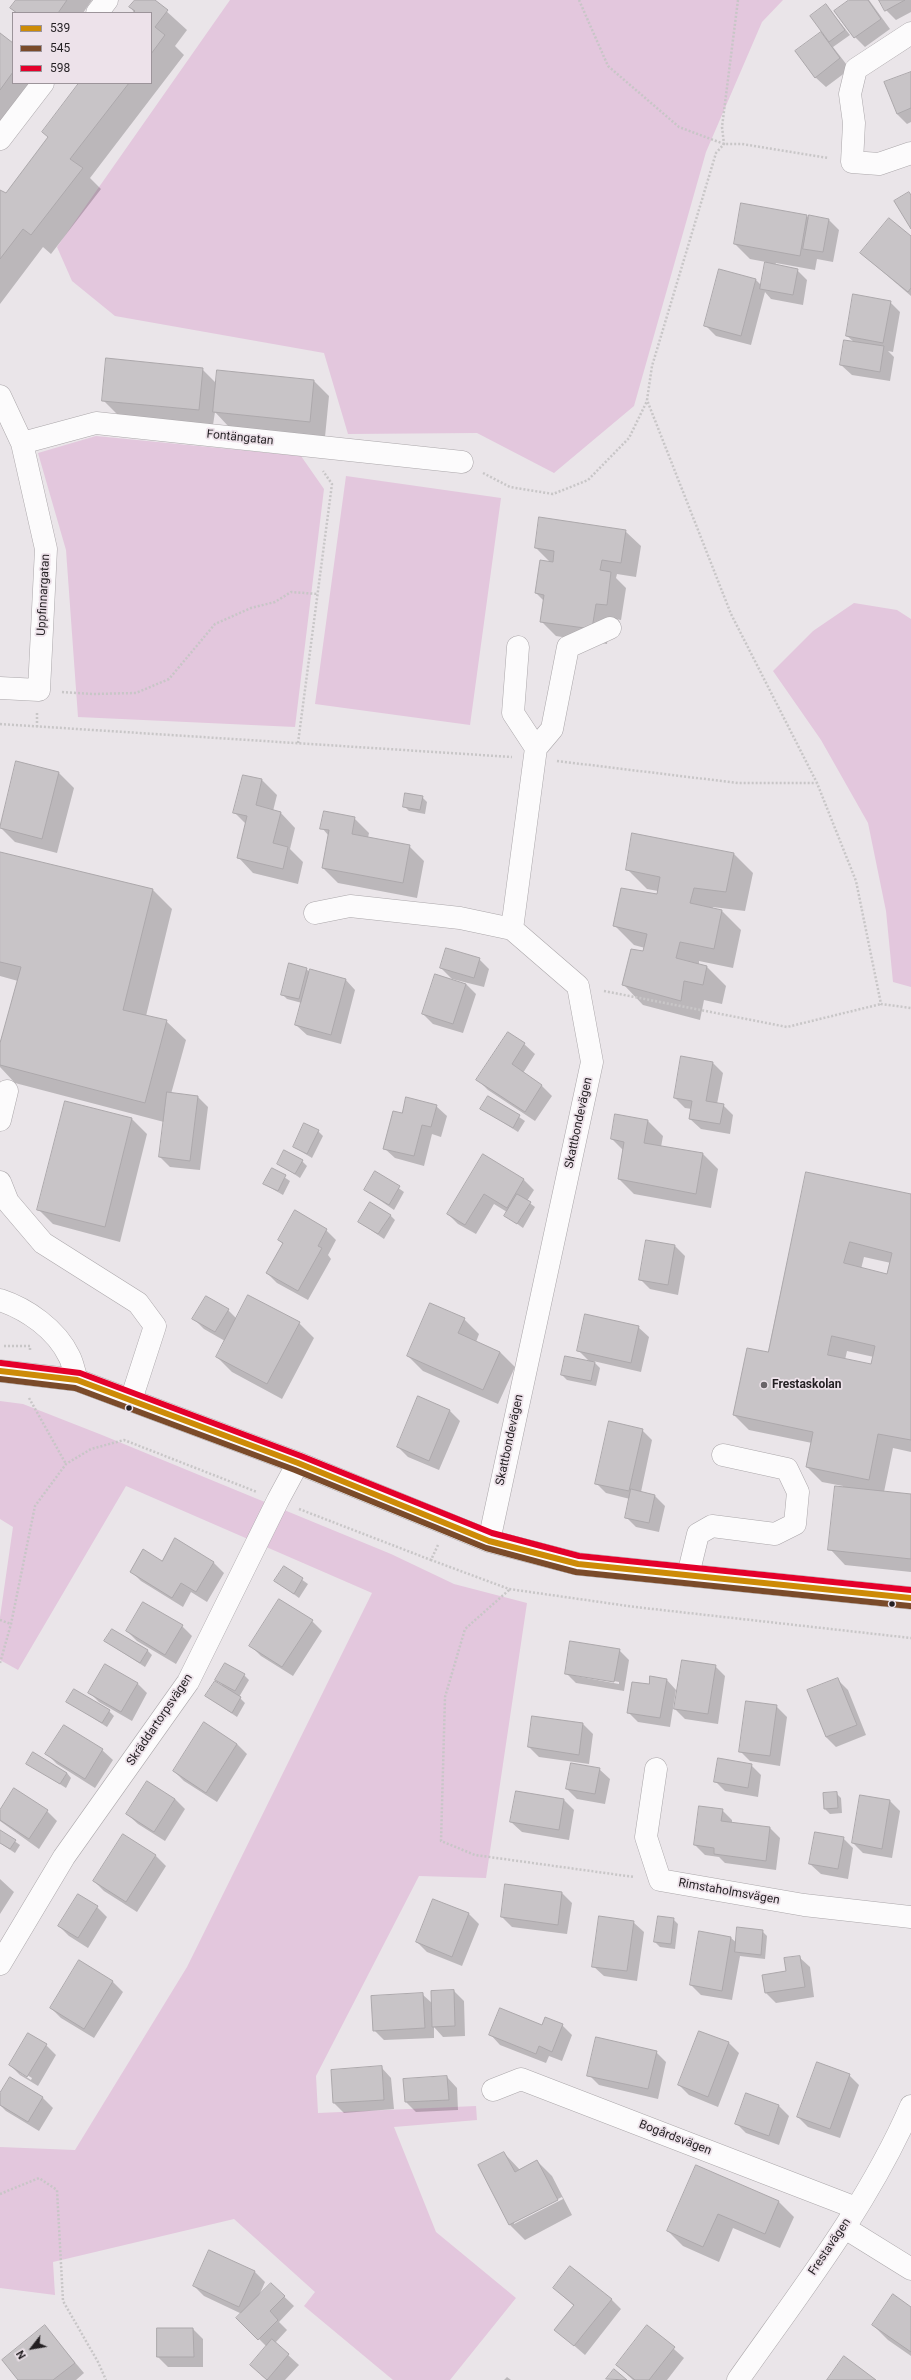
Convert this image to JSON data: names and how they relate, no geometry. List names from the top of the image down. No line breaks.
{"streets":{"street":["Fontängatan","Uppfinnargatan","Skattbondevägen","Skräddartorpsvägen","Rimstaholmsvägen","Bogårdsvägen","Frestavägen"]},"crossings":[["Fontängatan","Uppfinnargatan"],["Bogårdsvägen","Frestavägen"]],"places":["Frestaskolan"],"lines":["transit line 598","transit line 539","transit line 545"],"legend":["539","545","598"],"north":"bottom left"}
